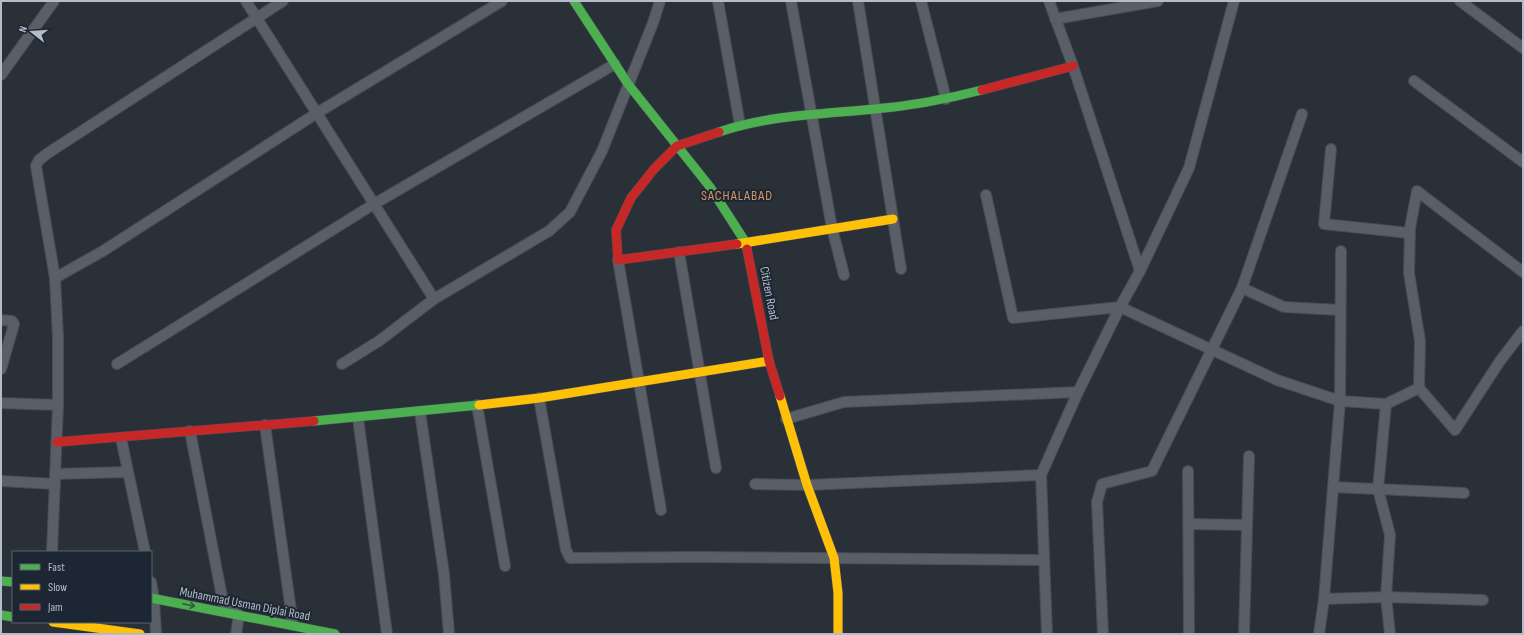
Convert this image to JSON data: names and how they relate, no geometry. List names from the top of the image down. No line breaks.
{"streets":{"street":["Citizen Road","Muhammad Usman Diplai Road"]},"one_way":["Muhammad Usman Diplai Road"],"districts":["SACHALABAD"],"legend":["Fast","Slow","Jam"],"north":"left"}
